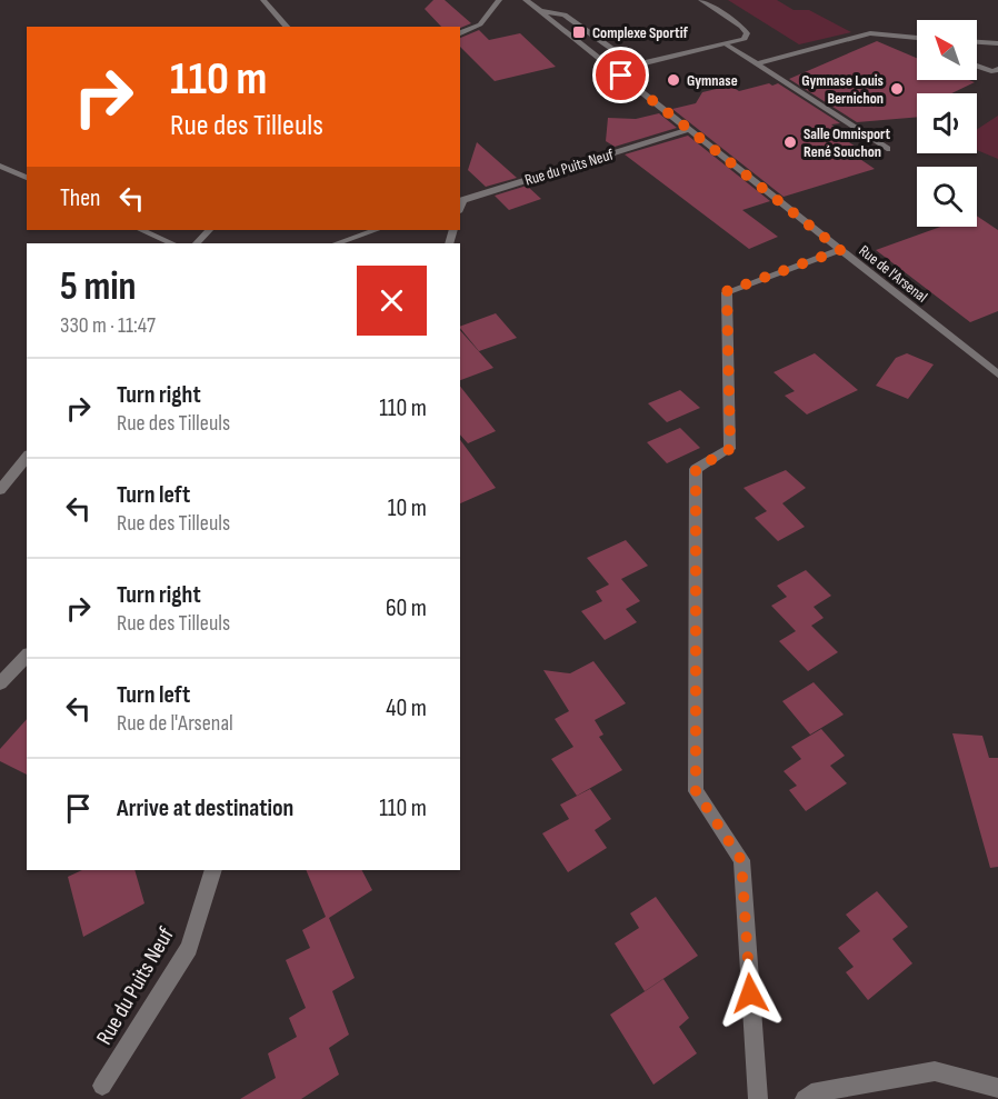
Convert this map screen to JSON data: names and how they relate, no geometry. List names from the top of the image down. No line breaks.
{"streets":{"street":["Rue du Puits Neuf","Rue de l'Arsenal"]},"crossings":[["Rue du Puits Neuf","Rue de l'Arsenal"]],"places":{"transit":["Complexe Sportif"],"other":["Gymnase","Gymnase Louis Bernichon","Salle Omnisport René Souchon"]},"north":"top left","page":{"turn":["110 m","Rue des Tilleuls"],"then":"Then","heading":["5 min","330 m · 11:47"],"list":[{"name":"Turn right","note":"Rue des Tilleuls","value":"110 m"},{"name":"Turn left","note":"Rue des Tilleuls","value":"10 m"},{"name":"Turn right","note":"Rue des Tilleuls","value":"60 m"},{"name":"Turn left","note":"Rue de l'Arsenal","value":"40 m"},{"name":"Arrive at destination","value":"110 m"}]}}
